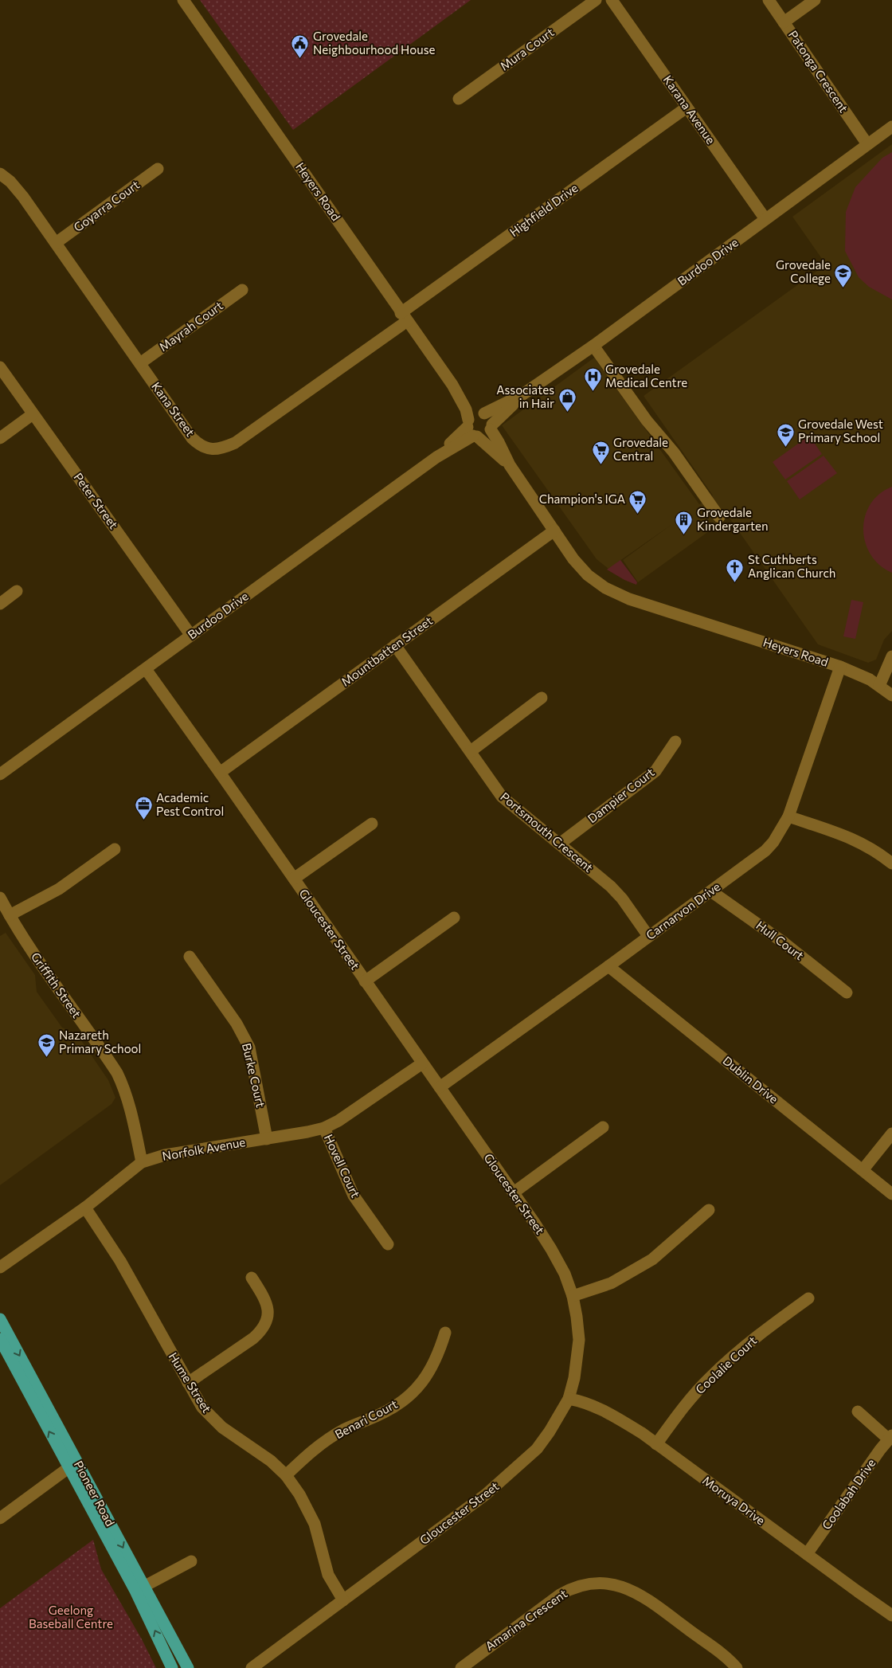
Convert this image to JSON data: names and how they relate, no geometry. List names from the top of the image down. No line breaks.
{"streets":{"main road":["Pioneer Road"],"street":["Mura Court","Patonga Crescent","Karana Avenue","Heyers Road","Goyarra Court","Highfield Drive","Burdoo Drive","Mayrah Court","Kana Street","Peter Street","Mountbatten Street","Dampier Court","Portsmouth Crescent","Carnarvon Drive","Gloucester Street","Hull Court","Griffith Street","Burke Court","Dublin Drive","Norfolk Avenue","Hovell Court","Coolalie Court","Hume Street","Benari Court","Coolabah Drive","Moruya Drive","Amarina Crescent"]},"crossings":[["Patonga Crescent","Burdoo Drive"],["Karana Avenue","Highfield Drive"],["Karana Avenue","Burdoo Drive"],["Heyers Road","Highfield Drive"],["Heyers Road","Burdoo Drive"],["Heyers Road","Kana Street"],["Heyers Road","Mountbatten Street"],["Heyers Road","Carnarvon Drive"],["Goyarra Court","Kana Street"],["Highfield Drive","Kana Street"],["Burdoo Drive","Peter Street"],["Burdoo Drive","Gloucester Street"],["Mayrah Court","Kana Street"],["Mountbatten Street","Portsmouth Crescent"],["Mountbatten Street","Gloucester Street"],["Dampier Court","Portsmouth Crescent"],["Portsmouth Crescent","Carnarvon Drive"],["Carnarvon Drive","Gloucester Street"],["Carnarvon Drive","Hull Court"],["Carnarvon Drive","Dublin Drive"],["Gloucester Street","Norfolk Avenue"],["Gloucester Street","Hume Street"],["Gloucester Street","Moruya Drive"],["Griffith Street","Norfolk Avenue"],["Burke Court","Norfolk Avenue"],["Norfolk Avenue","Hovell Court"],["Norfolk Avenue","Hume Street"],["Coolalie Court","Moruya Drive"],["Hume Street","Benari Court"],["Coolabah Drive","Moruya Drive"]],"parks":["Geelong Baseball Centre"],"places":{"public building":["Grovedale Neighbourhood House"],"school or university":["Grovedale College","Grovedale West Primary School","Nazareth Primary School"],"hospital":["Grovedale Medical Centre"],"shop":["Associates in Hair"],"supermarket":["Grovedale Central","Champion's IGA"],"building":["Grovedale Kindergarten"],"church":["St Cuthberts Anglican Church"],"office":["Academic Pest Control"]}}
